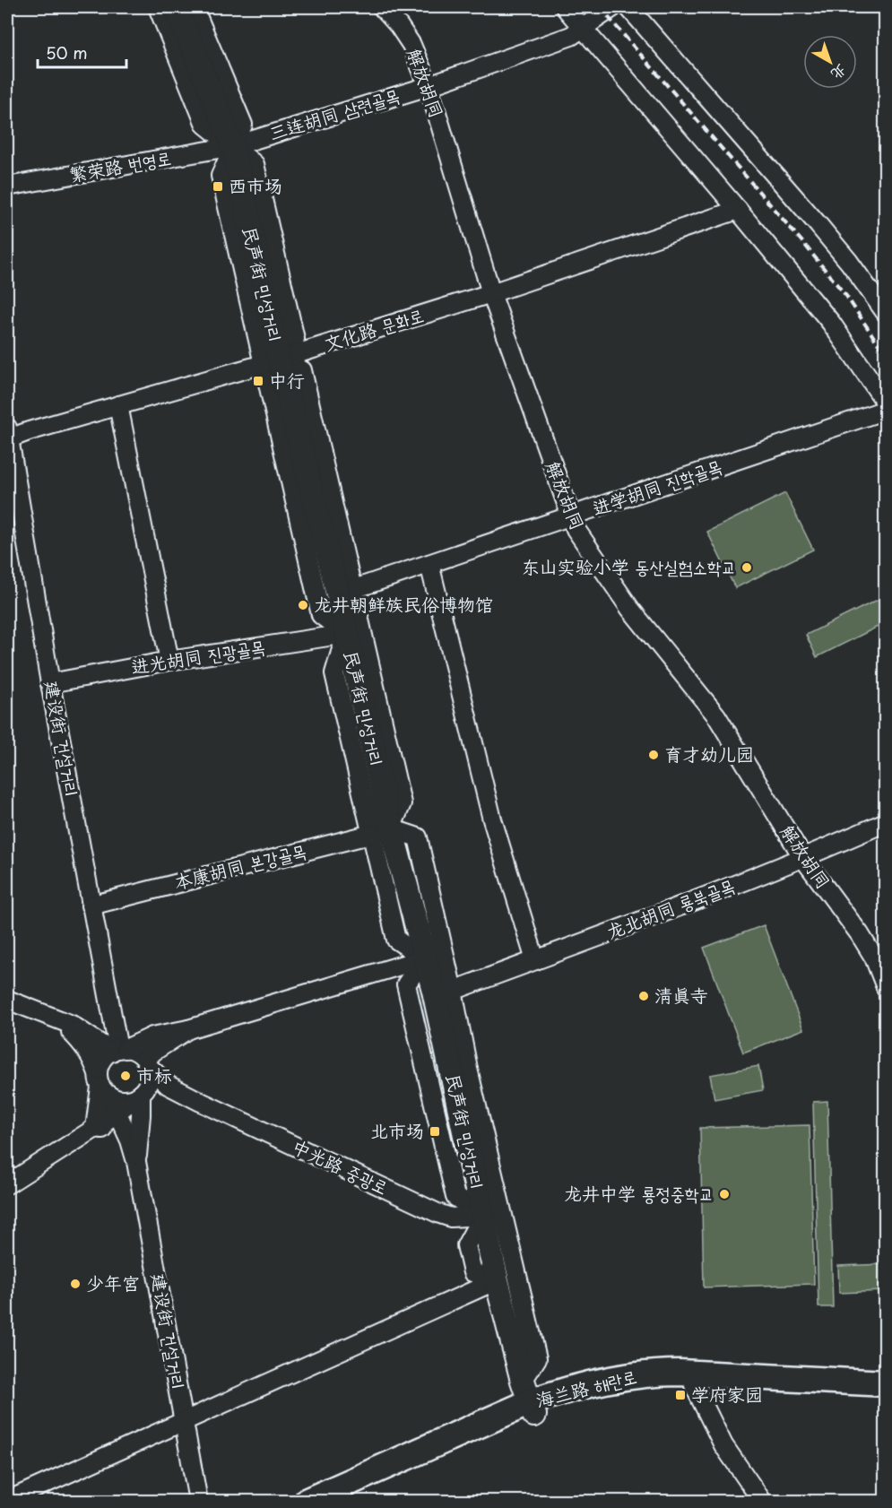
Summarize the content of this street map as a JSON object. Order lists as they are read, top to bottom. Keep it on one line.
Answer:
{"streets":{"highway":["海兰路 해란로"],"main road":["民声街 민성거리"],"street":["解放胡同","三连胡同 삼련골목","繁荣路 번영로","文化路 문화로","进学胡同 진학골목","进光胡同 진광골목","建设街 건설거리","本康胡同 본강골목","龙北胡同 룡북골목","中光路 중광로"]},"crossings":[["解放胡同","三连胡同 삼련골목"],["解放胡同","文化路 문화로"],["解放胡同","进学胡同 진학골목"],["解放胡同","龙北胡同 룡북골목"],["三连胡同 삼련골목","繁荣路 번영로"],["三连胡同 삼련골목","民声街 민성거리"],["繁荣路 번영로","民声街 민성거리"],["民声街 민성거리","文化路 문화로"],["民声街 민성거리","进学胡同 진학골목"],["民声街 민성거리","进光胡同 진광골목"],["民声街 민성거리","本康胡同 본강골목"],["民声街 민성거리","龙北胡同 룡북골목"],["民声街 민성거리","中光路 중광로"],["民声街 민성거리","海兰路 해란로"],["文化路 문화로","建设街 건설거리"],["进光胡同 진광골목","建设街 건설거리"],["建设街 건설거리","本康胡同 본강골목"],["建设街 건설거리","中光路 중광로"]],"places":{"transit":["西市场","中行","北市场","学府家园"],"other":["东山实验小学 동산실험소학교","龙井朝鲜族民俗博物馆","育才幼儿园","清真寺","市标","龙井中学 룡정중학교","少年宫"]},"scale_bar":"50 m","north":"bottom right"}
